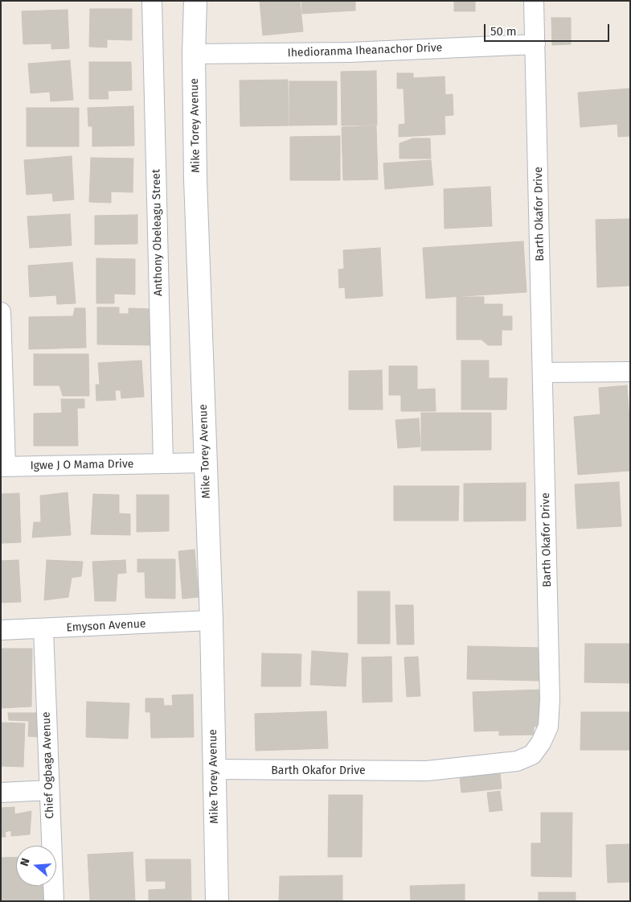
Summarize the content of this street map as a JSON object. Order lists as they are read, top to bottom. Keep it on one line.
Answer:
{"streets":{"main road":["Mike Torey Avenue"],"street":["Ihedioranma Iheanachor Drive","Barth Okafor Drive","Anthony Obeleagu Street","Igwe J O Mama Drive","Emyson Avenue","Chief Ogbaga Avenue"]},"crossings":[["Ihedioranma Iheanachor Drive","Mike Torey Avenue"],["Ihedioranma Iheanachor Drive","Barth Okafor Drive"],["Mike Torey Avenue","Barth Okafor Drive"],["Mike Torey Avenue","Igwe J O Mama Drive"],["Mike Torey Avenue","Emyson Avenue"],["Anthony Obeleagu Street","Igwe J O Mama Drive"],["Emyson Avenue","Chief Ogbaga Avenue"]],"scale_bar":"50 m","north":"left"}
